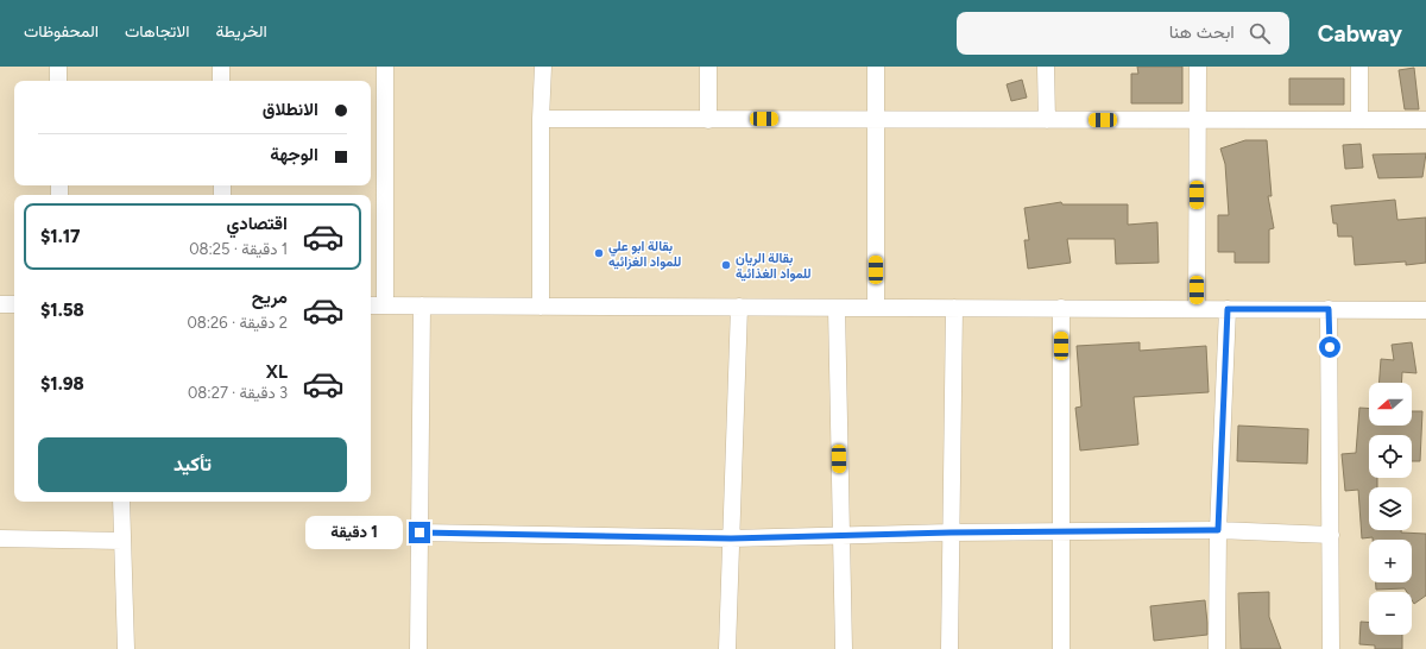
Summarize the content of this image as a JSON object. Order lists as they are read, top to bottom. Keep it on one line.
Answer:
{"places":["بقالة ابو علي للمواد الغزائيه","بقالة الريان للمواد الغذائية"],"north":"left","page":{"header":"Cabway","search":"ابحث هنا","nav":["الخريطة","الاتجاهات","المحفوظات"],"banner":["الانطلاق","الوجهة"],"list":[{"name":"اقتصادي","note":"1 دقيقة · 08:25","value":"$1.17"},{"name":"مريح","note":"2 دقيقة · 08:26","value":"$1.58"},{"name":"XL","note":"3 دقيقة · 08:27","value":"$1.98"}],"map_buttons":["+","−"],"buttons":"تأكيد","bubble":"1 دقيقة"}}
